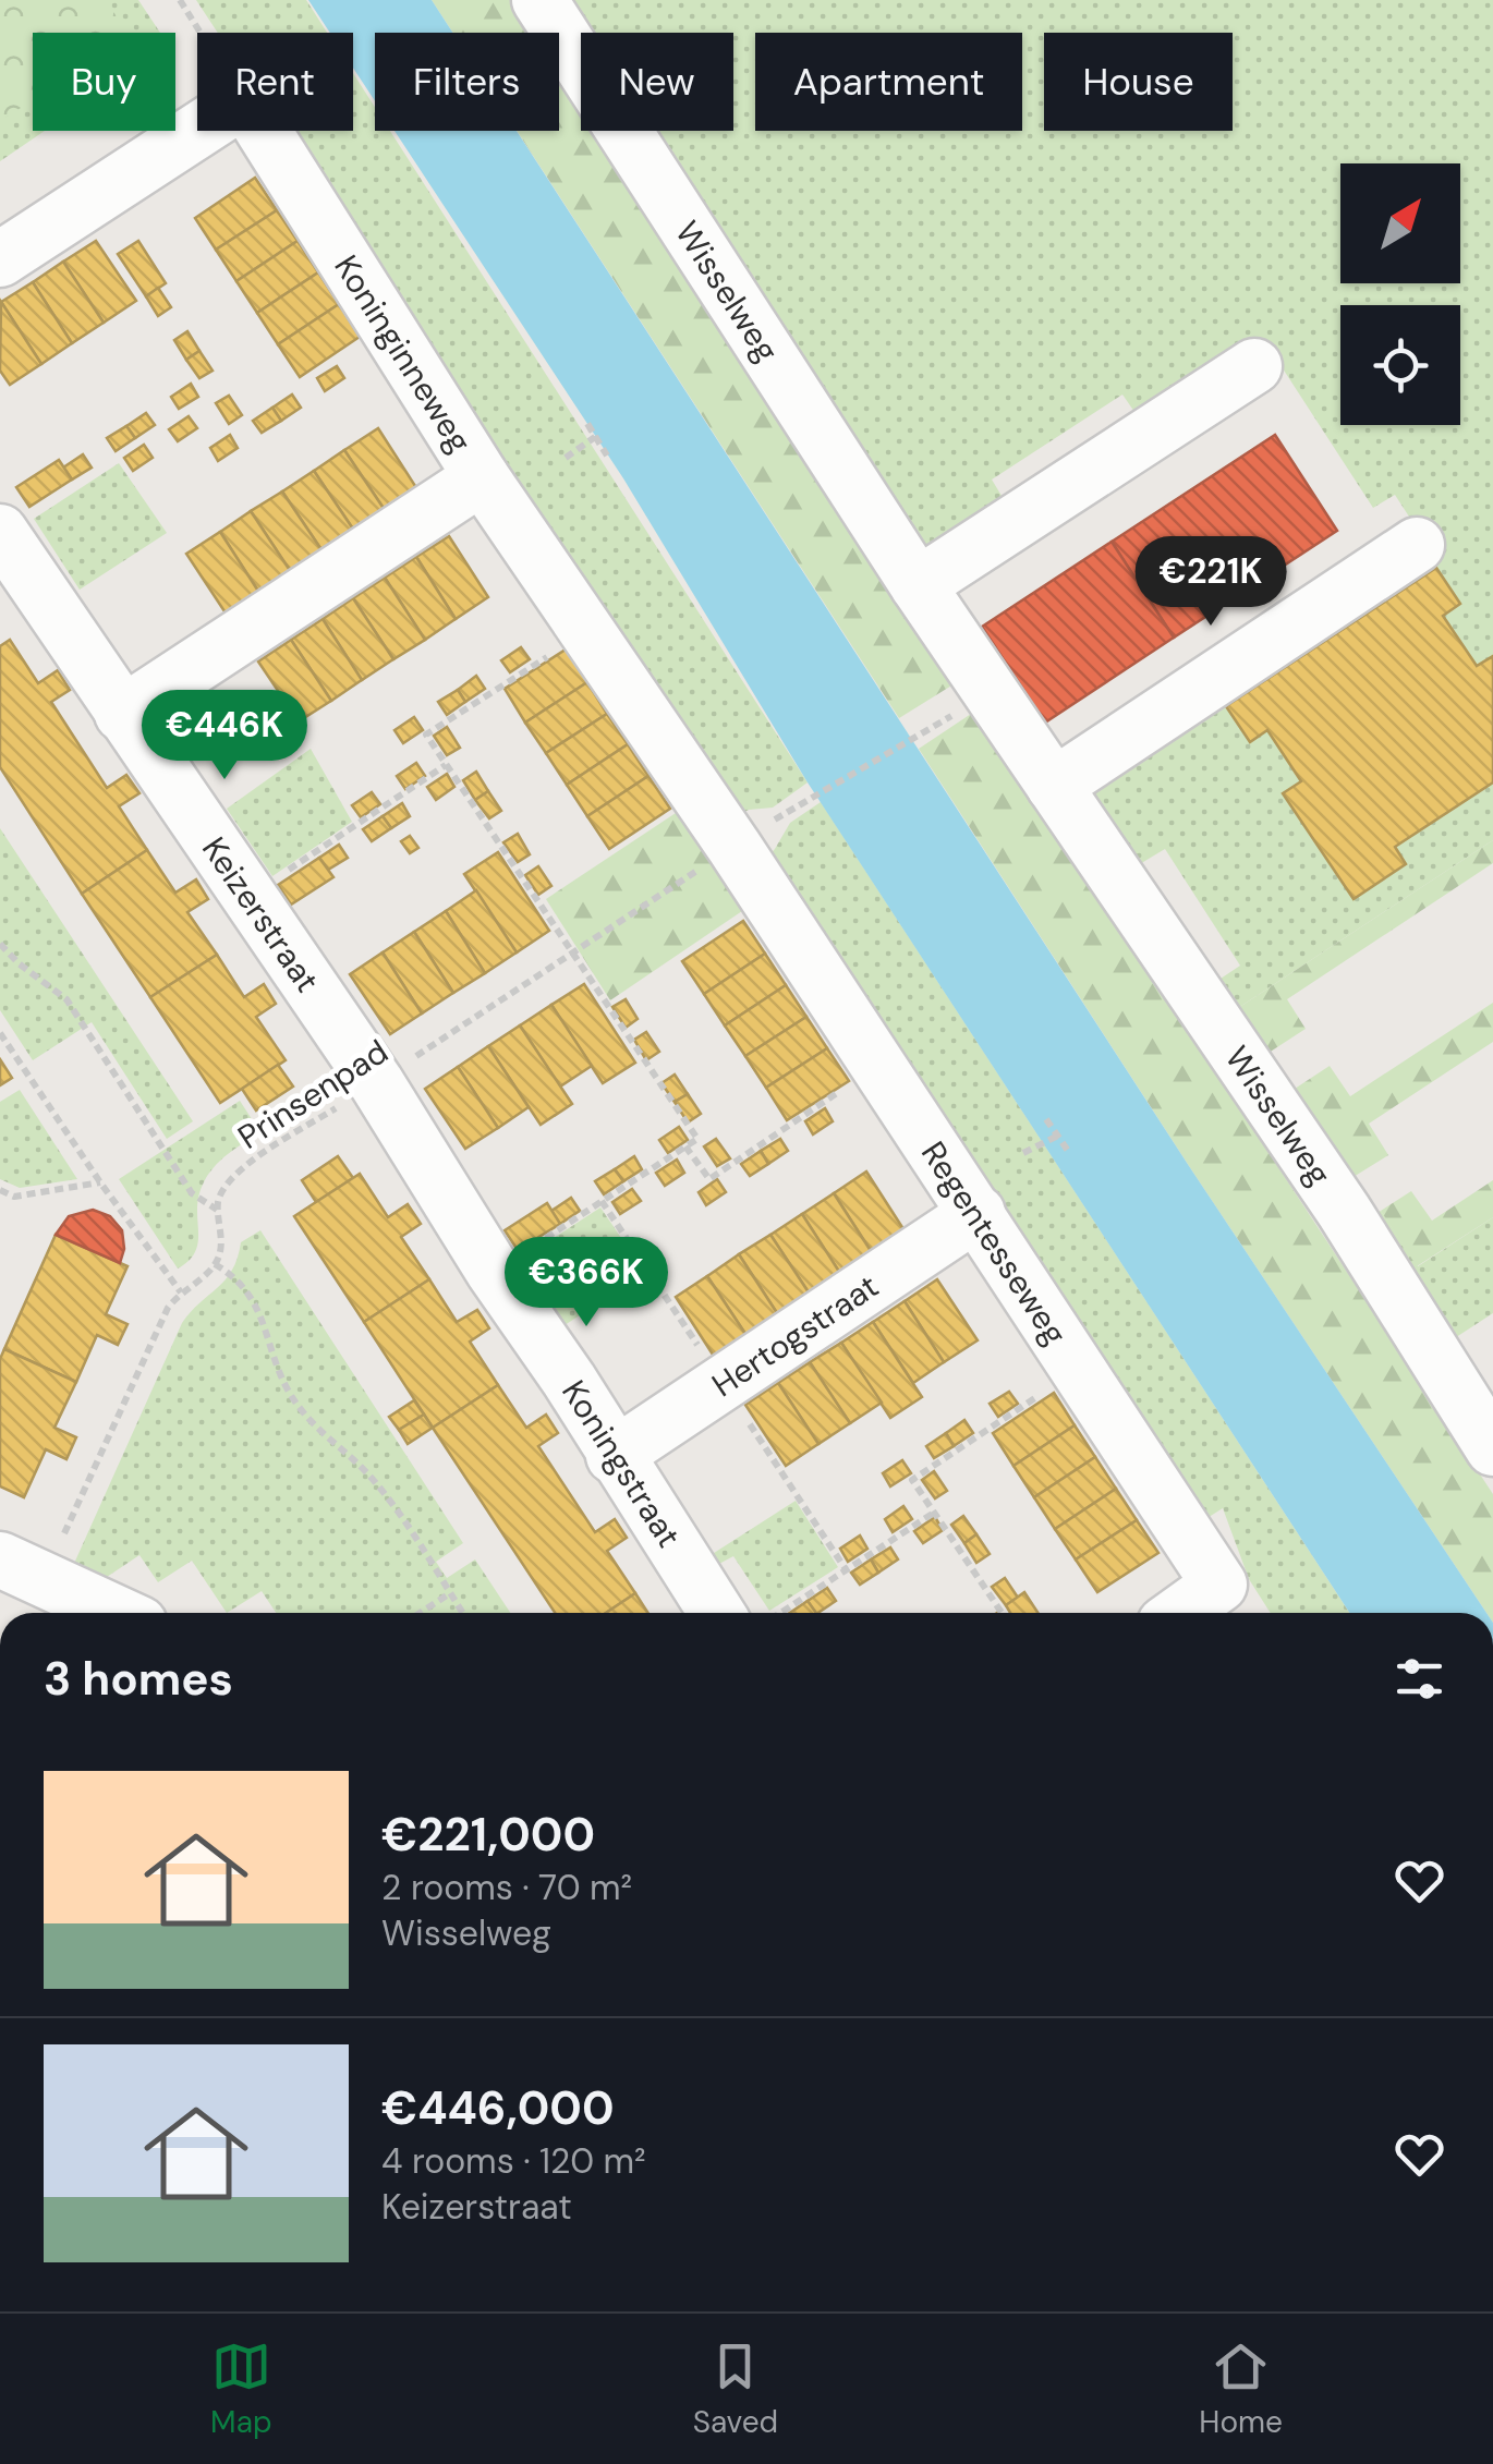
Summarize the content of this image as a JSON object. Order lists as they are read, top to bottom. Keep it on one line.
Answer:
{"streets":{"street":["Wisselweg","Koninginneweg","Keizerstraat","Regentesseweg","Hertogstraat","Koningstraat"],"path":["Prinsenpad"]},"crossings":[["Koninginneweg","Prinsenpad"],["Koninginneweg","Regentesseweg"],["Keizerstraat","Prinsenpad"],["Keizerstraat","Koningstraat"],["Prinsenpad","Regentesseweg"],["Prinsenpad","Koningstraat"],["Regentesseweg","Hertogstraat"],["Hertogstraat","Koningstraat"]],"north":"top right","page":{"chip":["Buy","Rent","Filters","New","Apartment","House"],"price":["€221K","€446K","€366K"],"heading":"3 homes","list":[{"name":"€221,000","note":"2 rooms · 70 m² · Wisselweg"},{"name":"€446,000","note":"4 rooms · 120 m² · Keizerstraat"}],"tabs":["Map","Saved","Home"]}}
